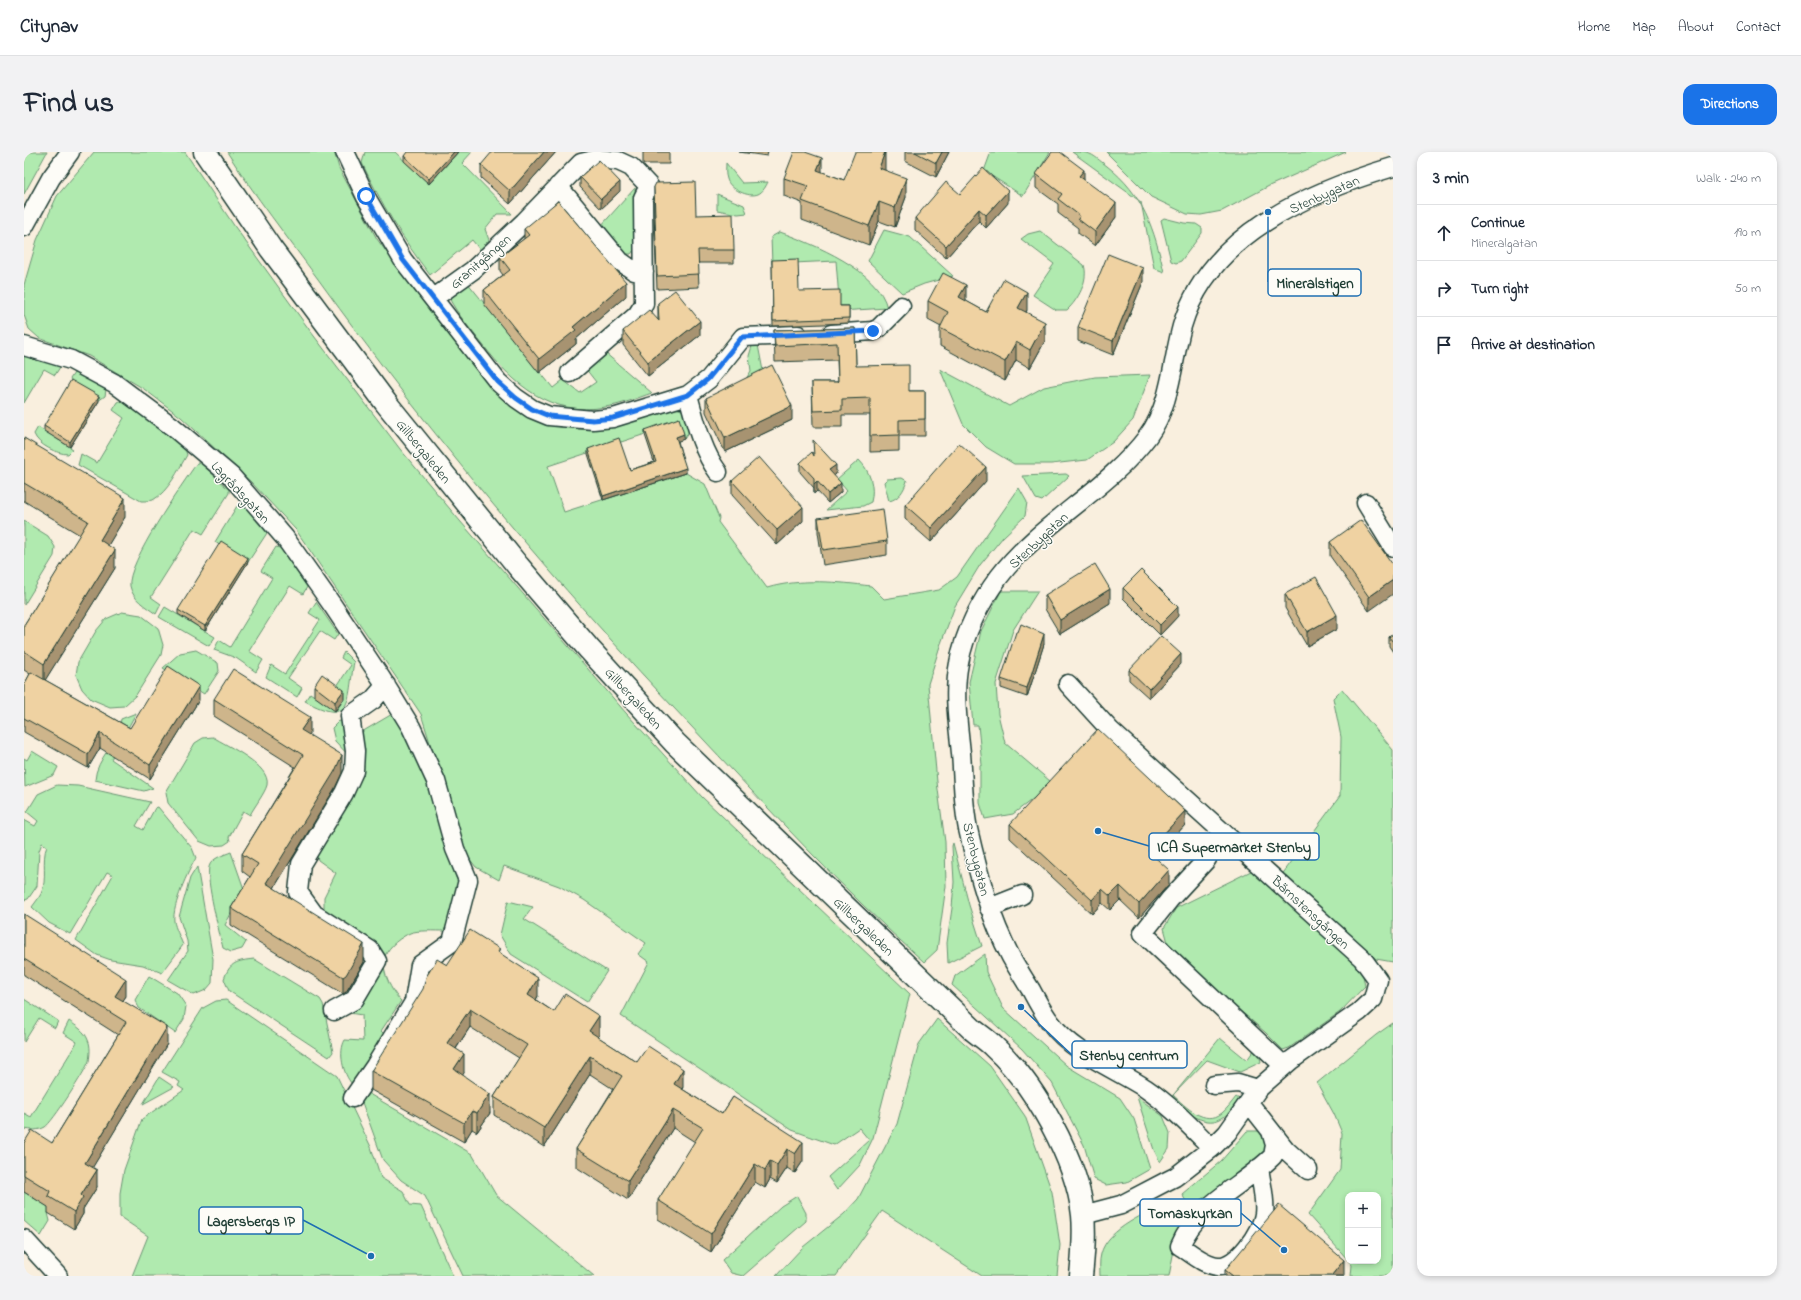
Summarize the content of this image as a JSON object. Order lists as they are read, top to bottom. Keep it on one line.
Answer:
{"streets":{"main road":["Gillbergaleden"],"street":["Stenbygatan","Granitgången","Lagrådsgatan","Bärnstensgången"]},"places":["Mineralstigen","ICA Supermarket Stenby","Stenby centrum","Tomaskyrkan","Lagersbergs IP"],"page":{"header":"Citynav","nav":["Home","Map","About","Contact"],"title":"Find us","buttons":"Directions","heading":["3 min","Walk · 240 m"],"list":[["Continue","Mineralgatan","190 m"],["Turn right","50 m"],"Arrive at destination"],"map_buttons":["+","−"]}}
